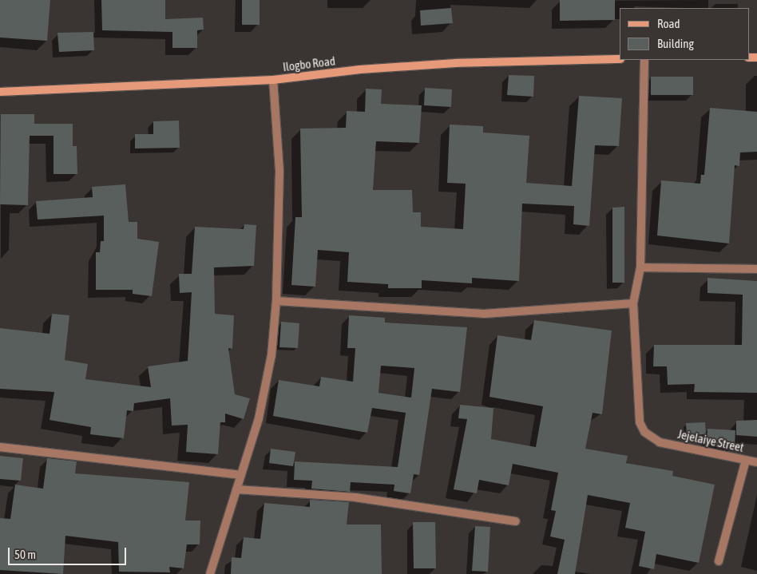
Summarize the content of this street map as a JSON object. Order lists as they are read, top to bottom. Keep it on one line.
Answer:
{"streets":{"main road":["Ilogbo Road"],"street":["Jejelaiye Street"]},"legend":["Road","Building"],"scale_bar":"50 m"}
